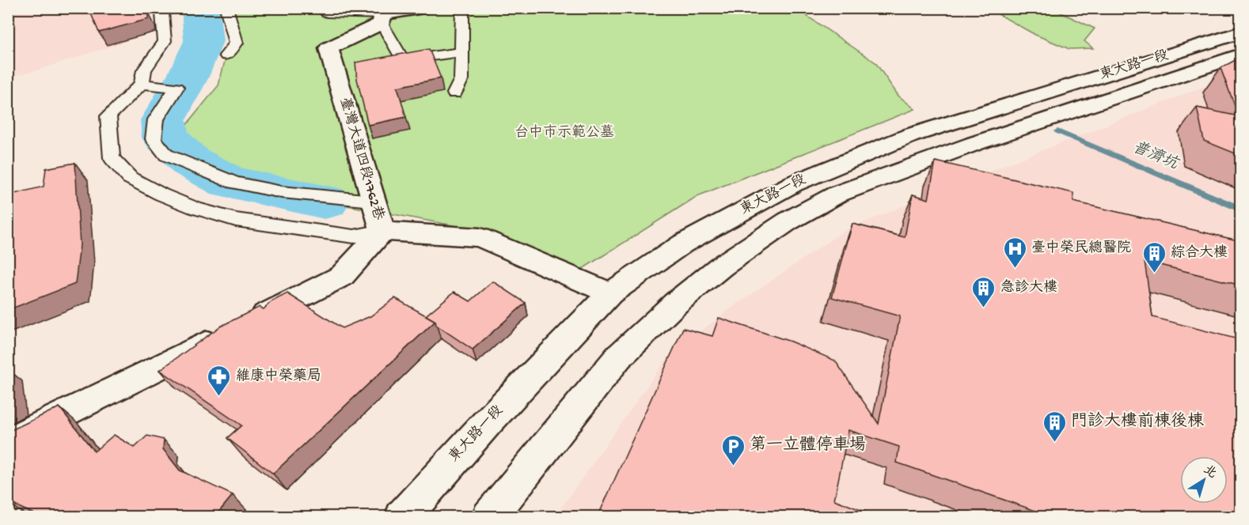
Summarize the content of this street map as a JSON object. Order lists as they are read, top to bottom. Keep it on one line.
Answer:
{"streets":{"street":["東大路一段","臺灣大道四段1762巷"]},"water":["普濟坑"],"parks":["台中市示範公墓"],"places":{"hospital":["臺中榮民總醫院"],"building":["綜合大樓","急診大樓","門診大樓前棟後棟"],"pharmacy":["維康中榮藥局"],"parking":["第一立體停車場"]},"north":"top right"}
